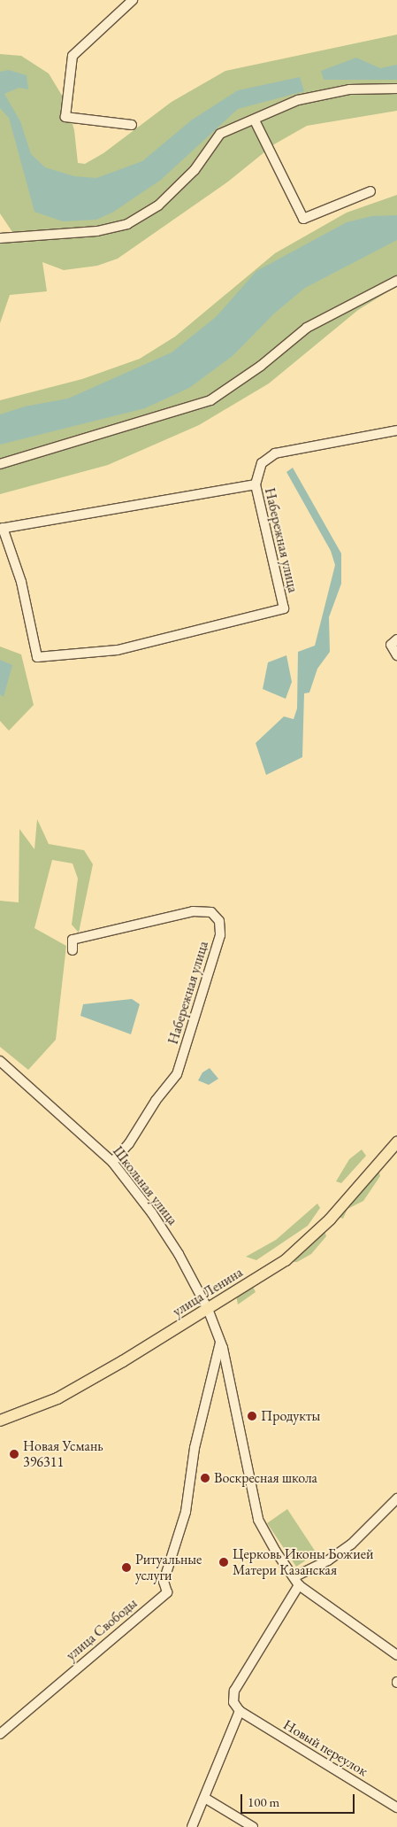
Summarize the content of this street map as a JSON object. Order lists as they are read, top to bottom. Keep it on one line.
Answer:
{"streets":{"main road":["улица Ленина"],"street":["Набережная улица","Школьная улица","улица Свободы","Новый переулок"]},"crossings":[["Набережная улица","Школьная улица"],["Школьная улица","улица Ленина"]],"places":["Продукты","Новая Усмань 396311","Воскресная школа","Церковь Иконы Божией Матери Казанская","Ритуальные услуги"],"scale_bar":"100 m"}
